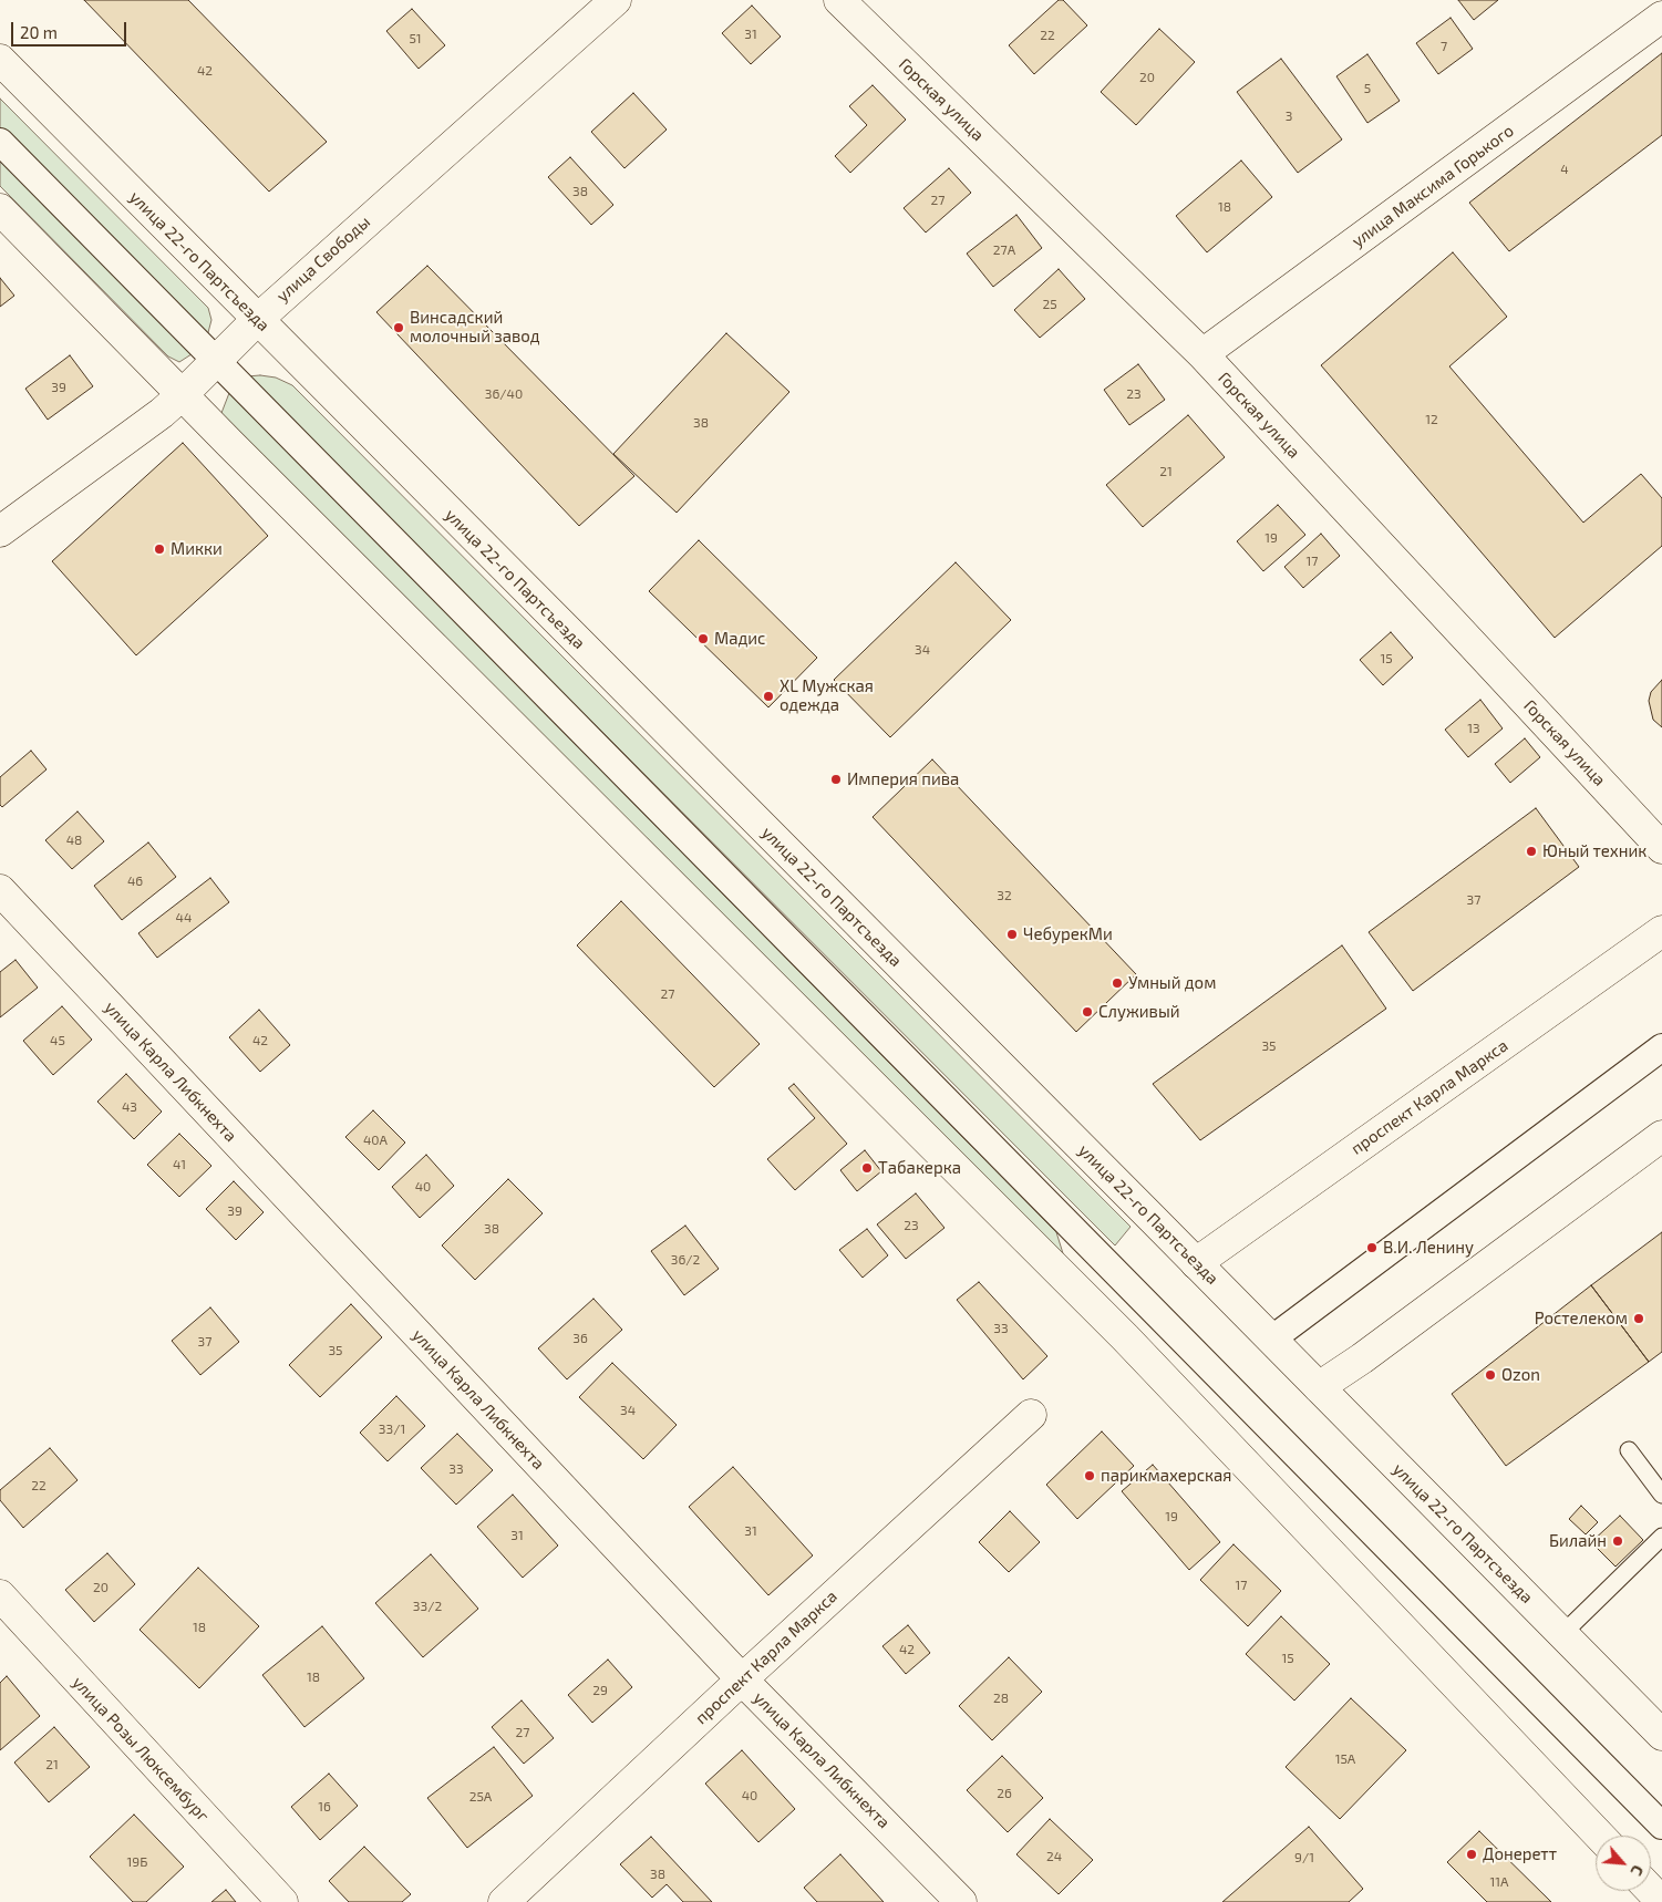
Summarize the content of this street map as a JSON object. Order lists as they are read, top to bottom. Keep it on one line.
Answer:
{"streets":{"street":["Горская улица","улица Максима Горького","улица Свободы","улица 22-го Партсъезда","улица Карла Либкнехта","проспект Карла Маркса","улица Розы Люксембург"]},"crossings":[["Горская улица","улица Максима Горького"],["улица Свободы","улица 22-го Партсъезда"],["улица 22-го Партсъезда","проспект Карла Маркса"],["улица Карла Либкнехта","проспект Карла Маркса"]],"places":["Винсадский молочный завод","Микки","Мадис","XL Мужская одежда","Империя пива","Юный техник","ЧебурекМи","Умный дом","Служивый","Табакерка","В.И. Ленину","Ростелеком","Ozon","парикмахерская","Билайн","Донеретт"],"house_numbers":["31","22","51","7","42","20","5","3","4","38","27","18","27А","25","39","36/40","23","12","38","21","19","17","34","15","13","48","46","32","37","44","27","45","42","35","43","40А","41","40","39","23","38","36/2","33","36","37","35","34","33/1","33","22","19","31","31","17","20","33/2","18","42","15","18","29","28","27","15А","21","26","40","25А","16","24","9/1","19Б","38","11А"],"scale_bar":"20 m","north":"bottom right"}
